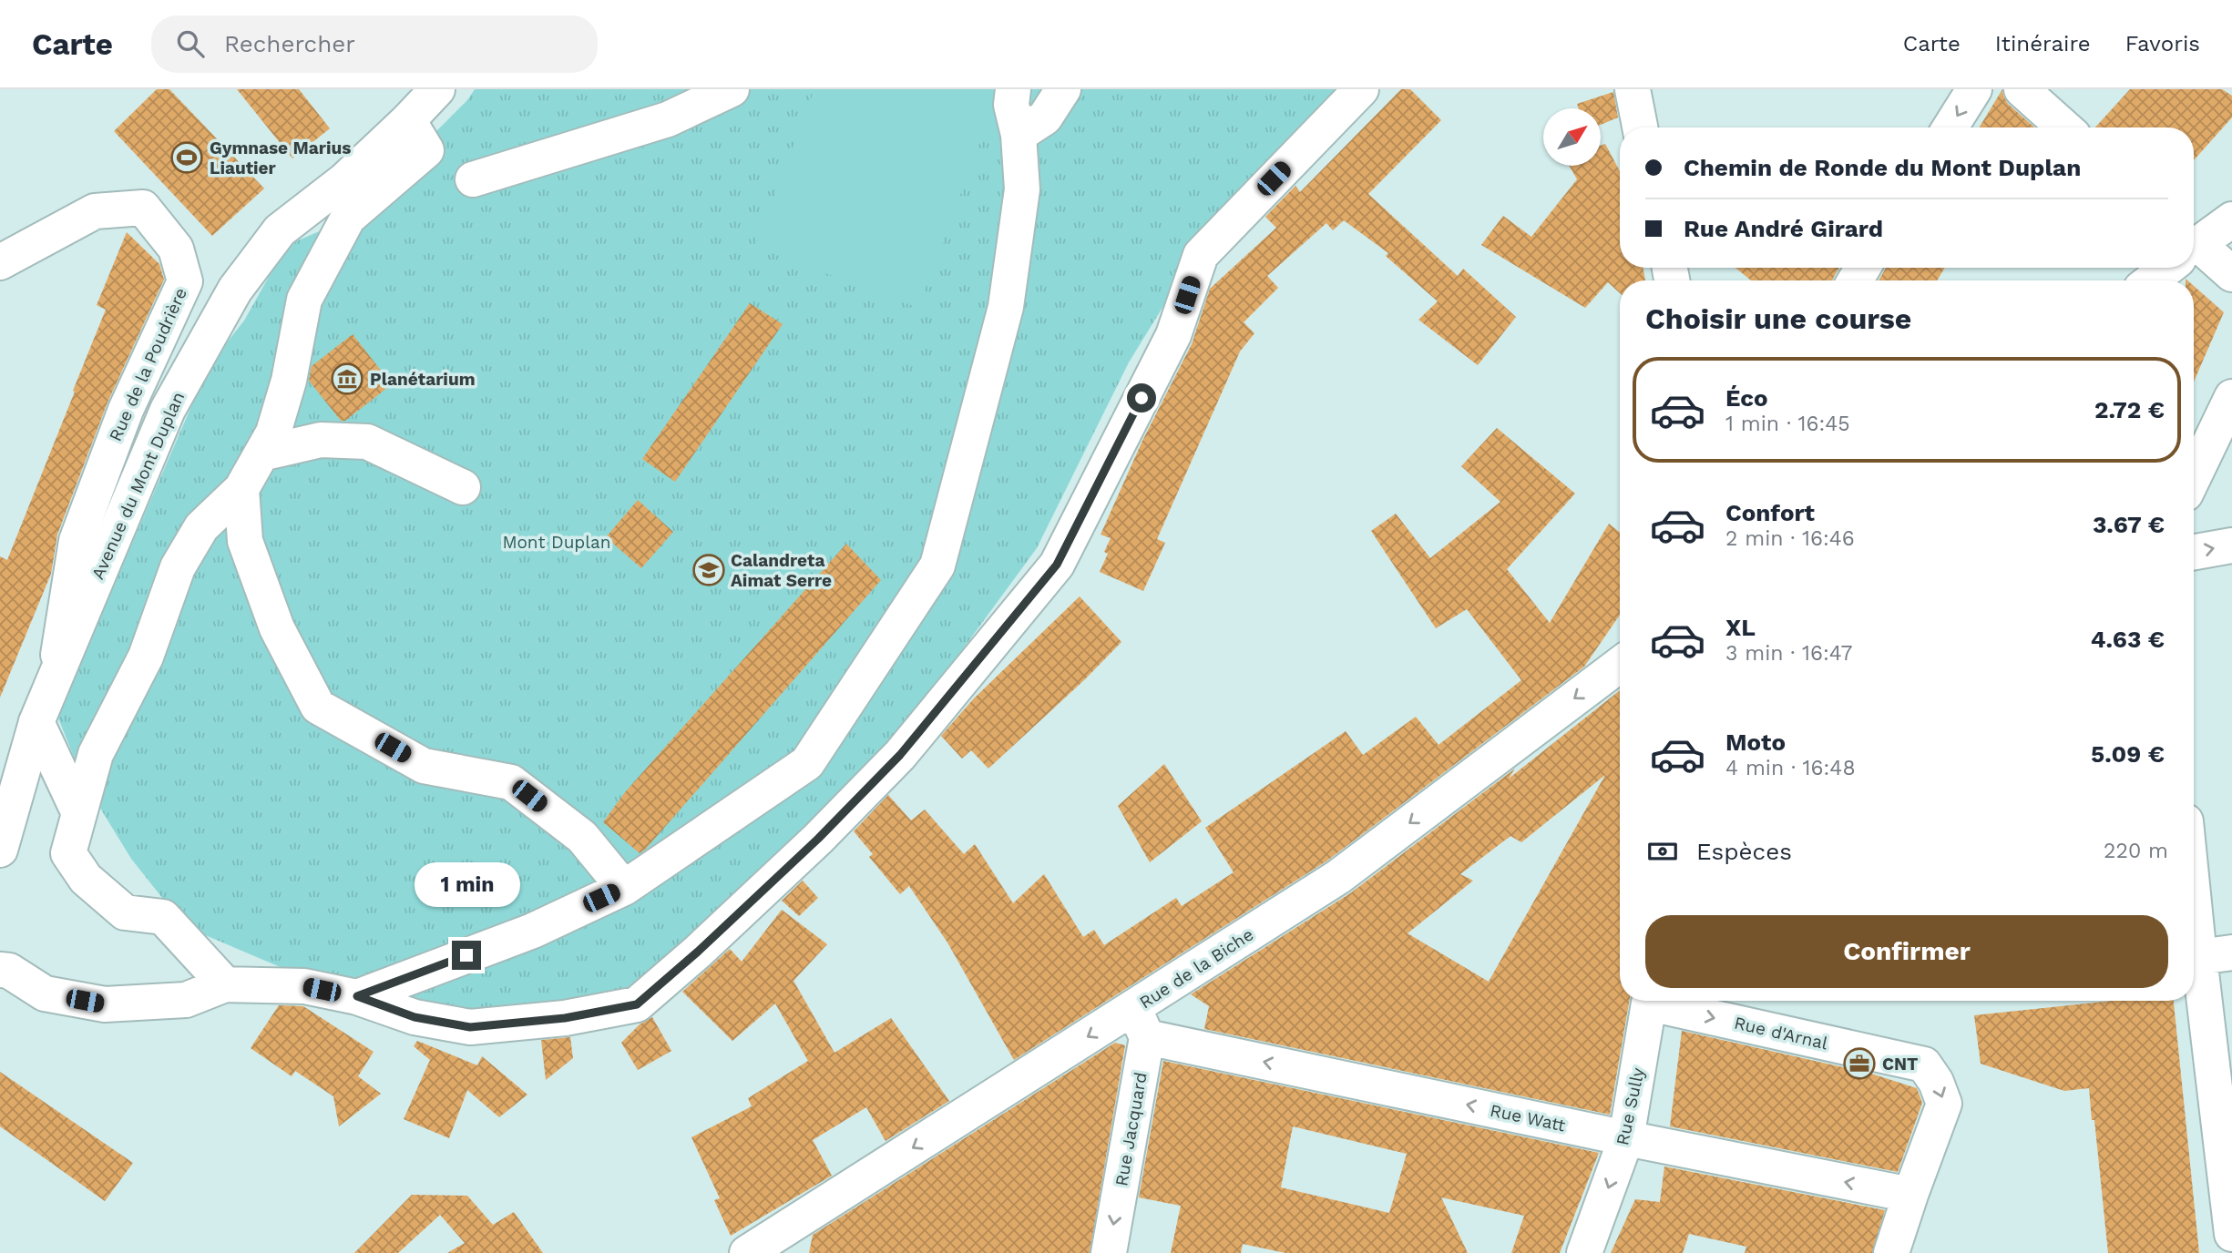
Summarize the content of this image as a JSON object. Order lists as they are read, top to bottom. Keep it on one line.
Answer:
{"streets":{"street":["Rue de la Poudrière","Avenue du Mont Duplan","Rue de la Biche","Rue d'Arnal","Rue Sully","Rue Watt","Rue Jacquard"]},"crossings":[["Rue de la Poudrière","Avenue du Mont Duplan"],["Rue de la Biche","Rue Watt"],["Rue de la Biche","Rue Jacquard"],["Rue d'Arnal","Rue Watt"],["Rue Sully","Rue Watt"],["Rue Watt","Rue Jacquard"]],"one_way":["Rue de la Biche","Rue Sully","Rue Watt","Rue Jacquard"],"parks":["Mont Duplan"],"places":{"sports":["Gymnase Marius Liautier"],"museum":["Planétarium"],"school or university":["Calandreta Aimat Serre"],"office":["CNT"]},"north":"top right","page":{"header":"Carte","search":"Rechercher","nav":["Carte","Itinéraire","Favoris"],"banner":["Chemin de Ronde du Mont Duplan","Rue André Girard"],"heading":"Choisir une course","list":[{"name":"Éco","note":"1 min · 16:45","value":"2.72 €"},{"name":"Confort","note":"2 min · 16:46","value":"3.67 €"},{"name":"XL","note":"3 min · 16:47","value":"4.63 €"},{"name":"Moto","note":"4 min · 16:48","value":"5.09 €"}],"pay":["Espèces","220 m"],"bubble":"1 min","buttons":"Confirmer"}}
